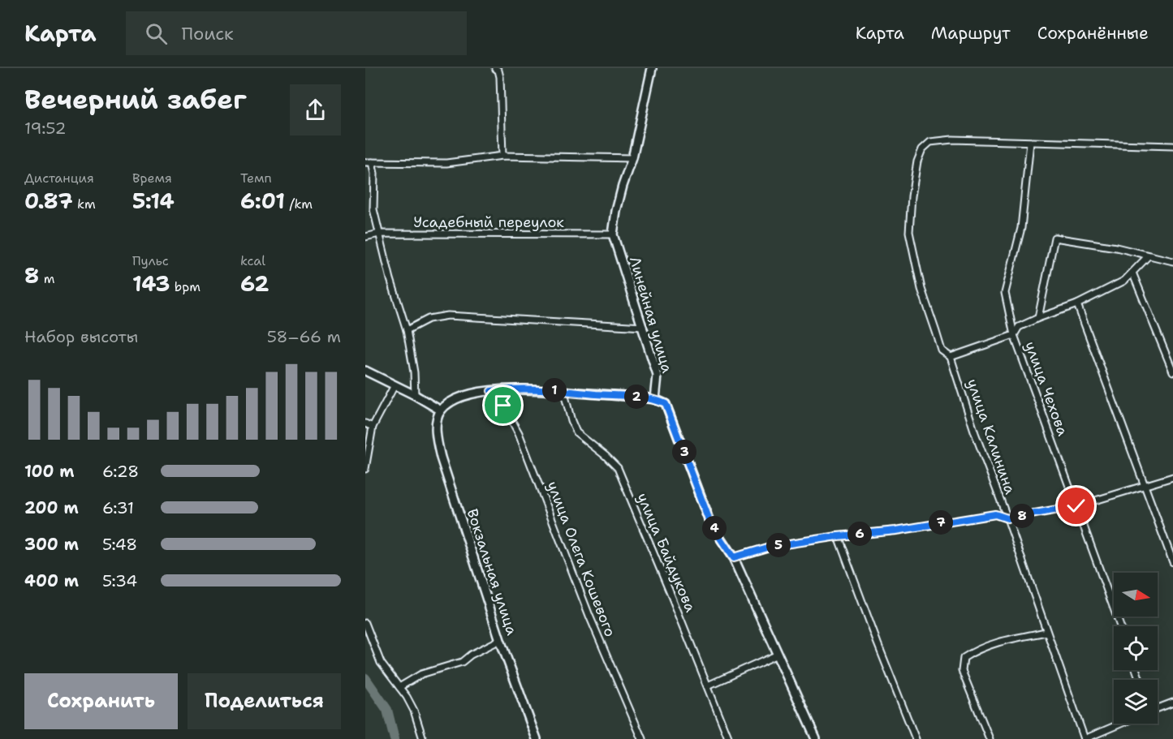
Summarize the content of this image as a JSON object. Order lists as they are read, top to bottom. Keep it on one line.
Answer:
{"streets":{"street":["Усадебный переулок","Линейная улица","улица Чехова","улица Калинина","улица Байдукова","улица Олега Кошевого","Вокзальная улица"]},"crossings":[["Усадебный переулок","Линейная улица"],["улица Чехова","улица Калинина"]],"north":"right","page":{"header":"Карта","search":"Поиск","nav":["Карта","Маршрут","Сохранённые"],"heading":["Вечерний забег","19:52"],"stats":[["Дистанция","0.87 km"],["Время","5:14"],["Темп","6:01 /km"],["8 m"],["Пульс","143 bpm"],["kcal","62"]],"chart":["Набор высоты","58–66 m"],"pins":["1","2","3","8","7","4","6","5"],"list":[{"name":"100 m","note":"6:28"},{"name":"200 m","note":"6:31"},{"name":"300 m","note":"5:48"},{"name":"400 m","note":"5:34"}],"buttons":["Сохранить","Поделиться"]}}
